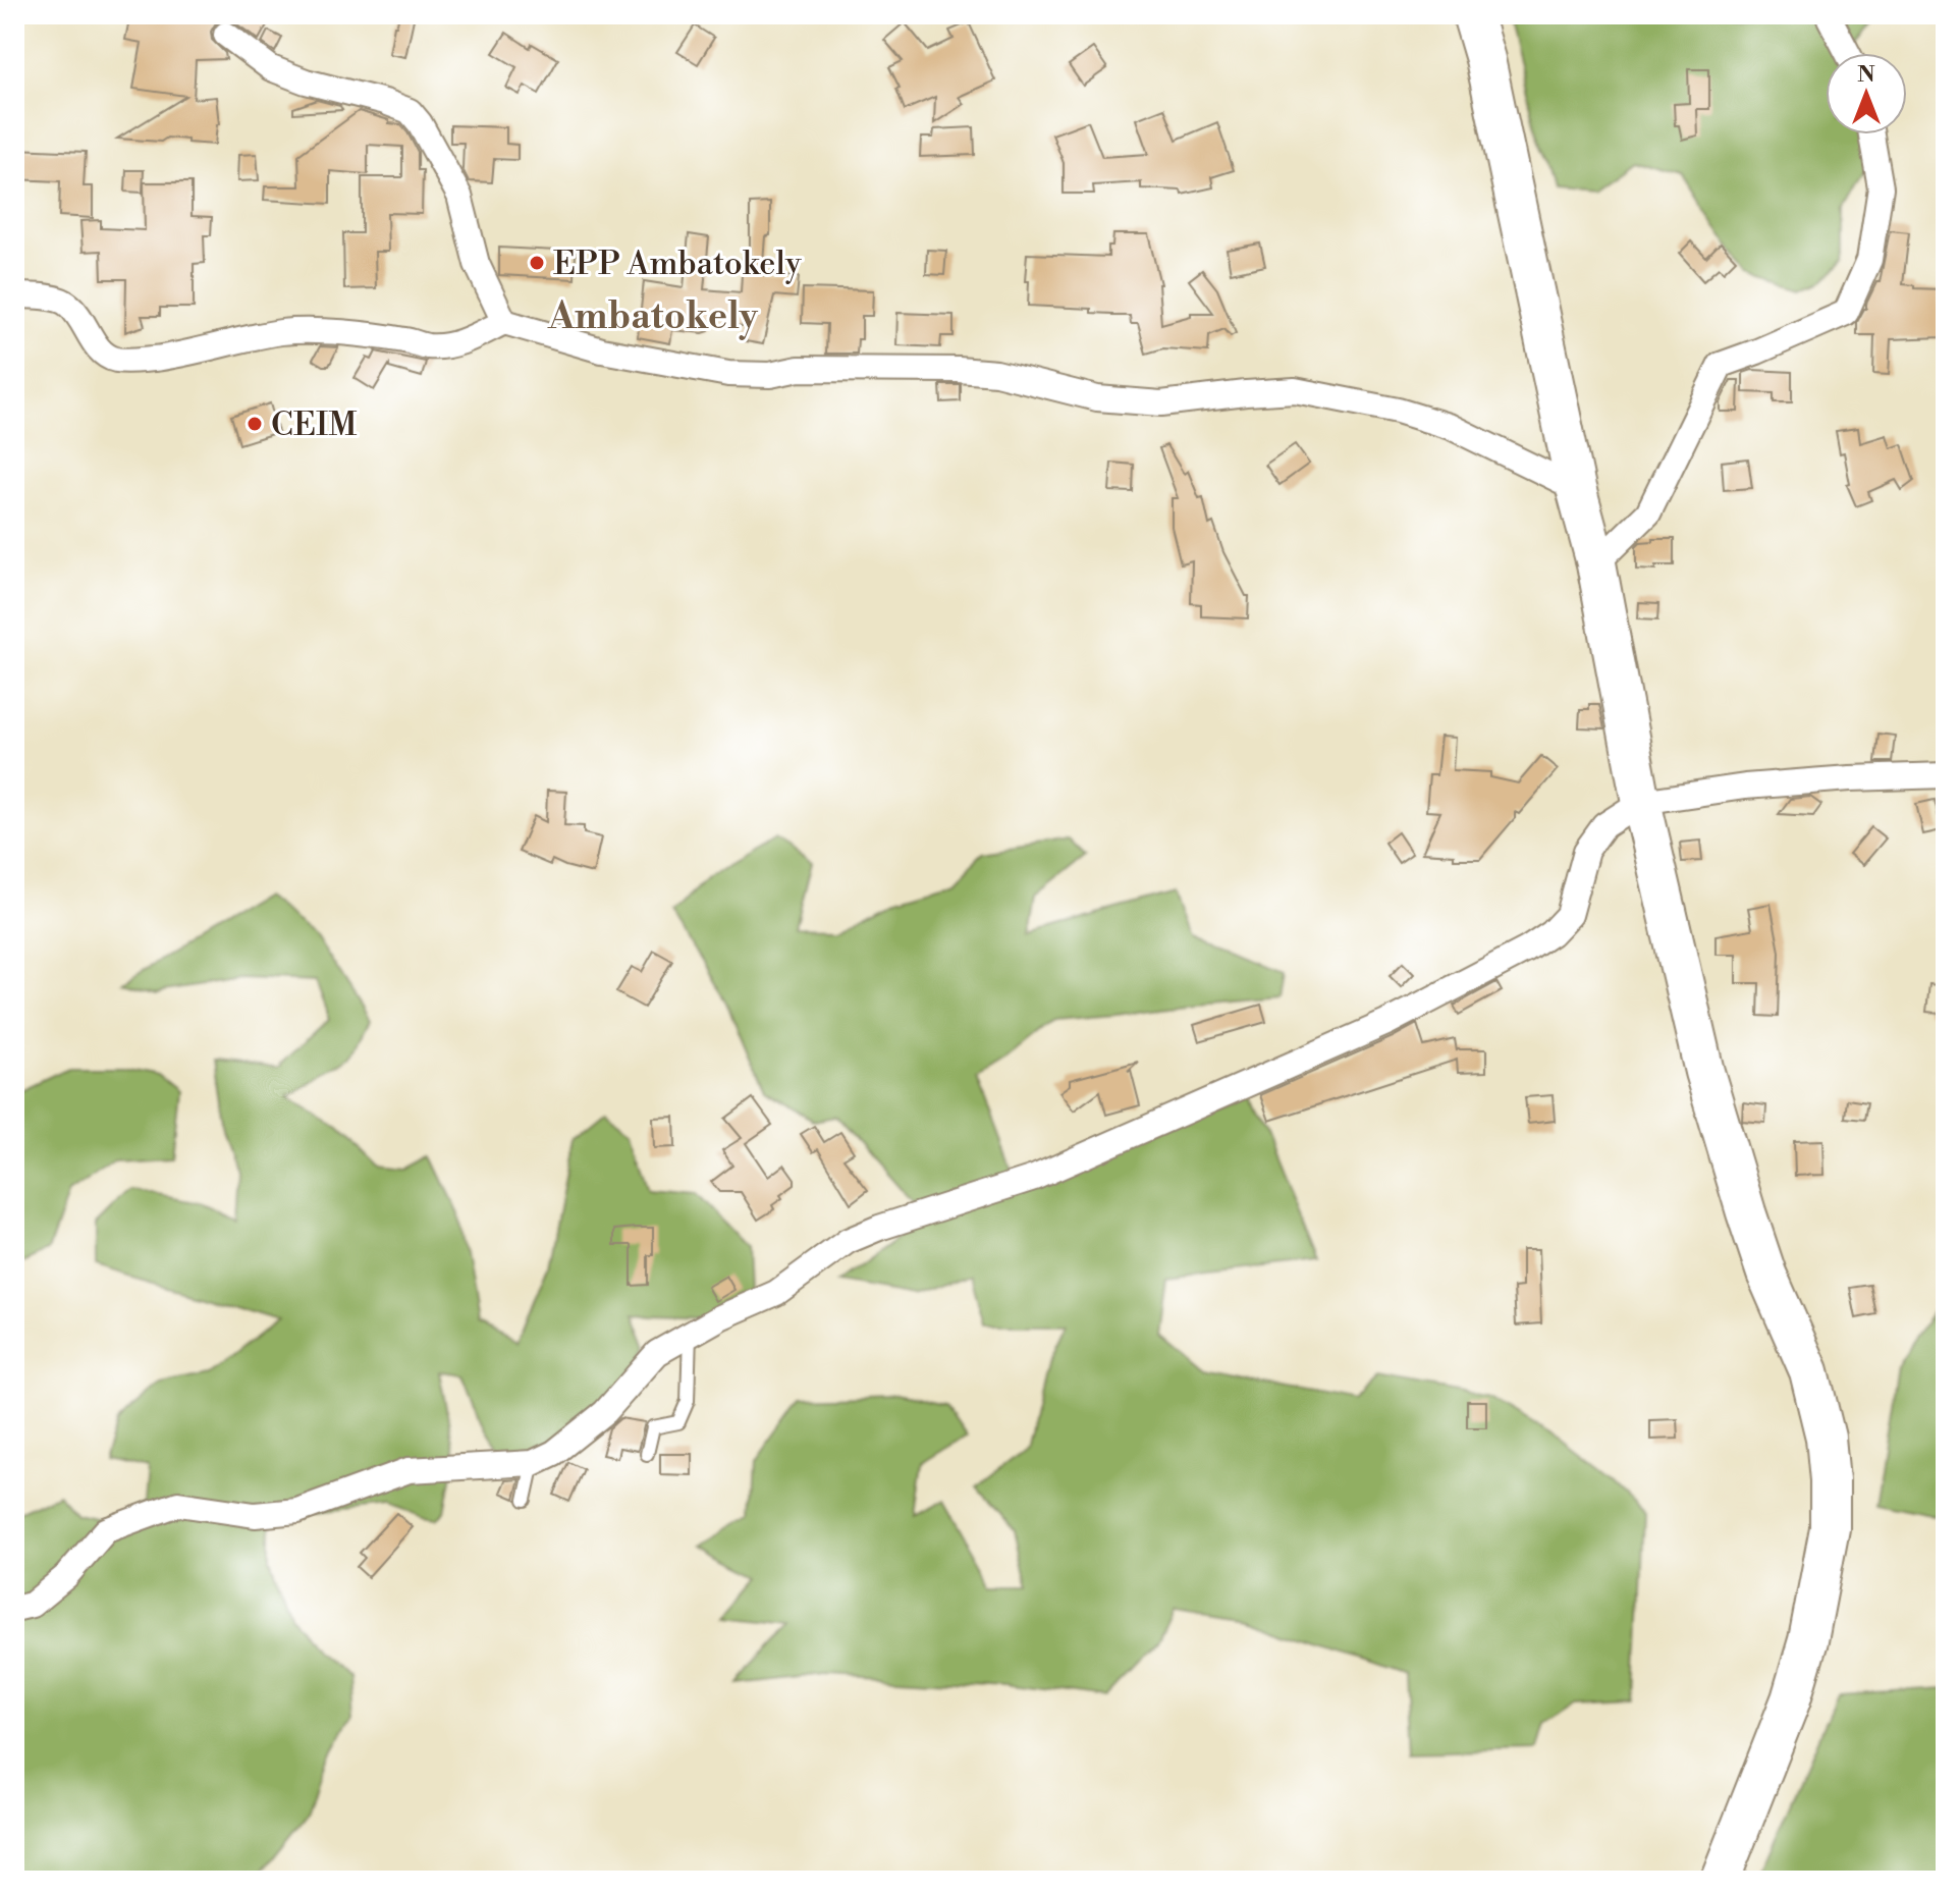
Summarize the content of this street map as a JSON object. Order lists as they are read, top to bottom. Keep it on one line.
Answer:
{"districts":["Ambatokely"],"places":["EPP Ambatokely","CEIM"],"north":"top"}
